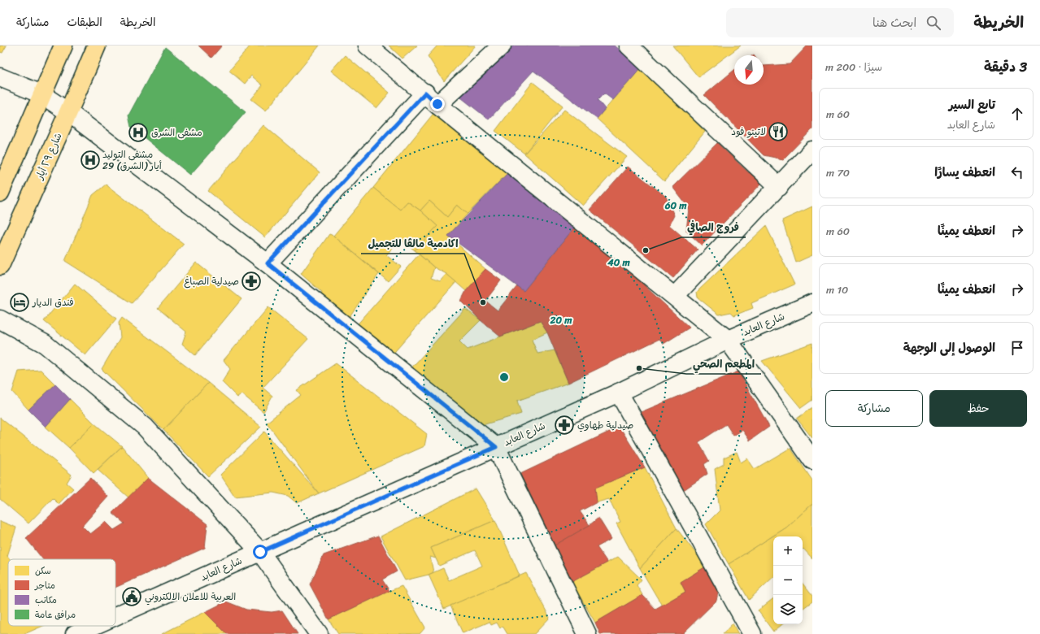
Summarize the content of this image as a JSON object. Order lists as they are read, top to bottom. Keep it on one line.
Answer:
{"streets":{"main road":["شارع ٢٩ أيار"],"street":["شارع العابد"]},"places":{"restaurant":["لاتينو فود"],"hospital":["مشفى الشرق","مشفى التوليد 29 أيار (الشرق)"],"other":["فروج الصافي","اكادمية مالڤا للتجميل","المطعم الصحي"],"pharmacy":["صيدلية الصباغ","صيدلية طهاوي"],"hotel":["فندق الديار"],"public building":["العربية للاعلان الالكتروني"]},"legend":["سكن","متاجر","مكاتب","مرافق عامة"],"north":"bottom","page":{"header":"الخريطة","search":"ابحث هنا","nav":["الخريطة","الطبقات","مشاركة"],"heading":["3 دقيقة","سيرًا · 200 m"],"list":[["تابع السير","شارع العابد","60 m"],["انعطف يسارًا","70 m"],["انعطف يمينًا","60 m"],["انعطف يمينًا","10 m"],"الوصول إلى الوجهة"],"buttons":["حفظ","مشاركة"],"map_buttons":["+","−"]},"rings":["60 m","40 m","20 m"]}
